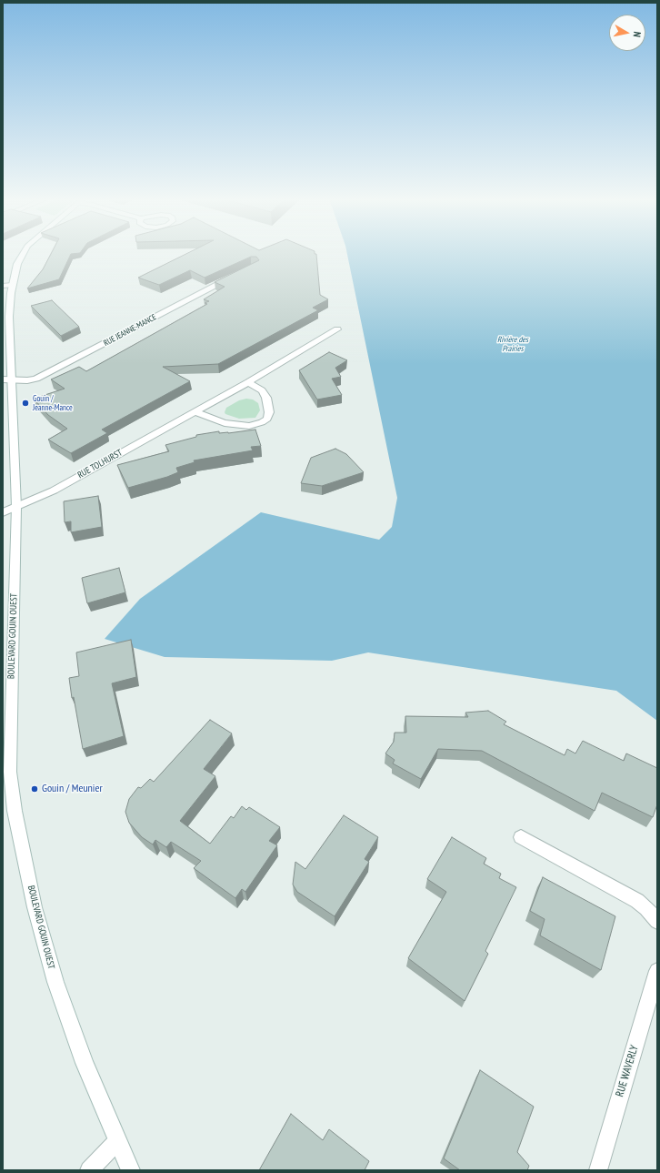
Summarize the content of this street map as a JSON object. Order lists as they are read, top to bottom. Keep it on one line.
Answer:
{"streets":{"street":["RUE JEANNE-MANCE","RUE TOLHURST","BOULEVARD GOUIN OUEST","RUE WAVERLY"]},"crossings":[["RUE JEANNE-MANCE","BOULEVARD GOUIN OUEST"],["RUE TOLHURST","BOULEVARD GOUIN OUEST"]],"water":["Rivière des Prairies"],"places":["Gouin / Jeanne-Mance","Gouin / Meunier"],"north":"right"}
